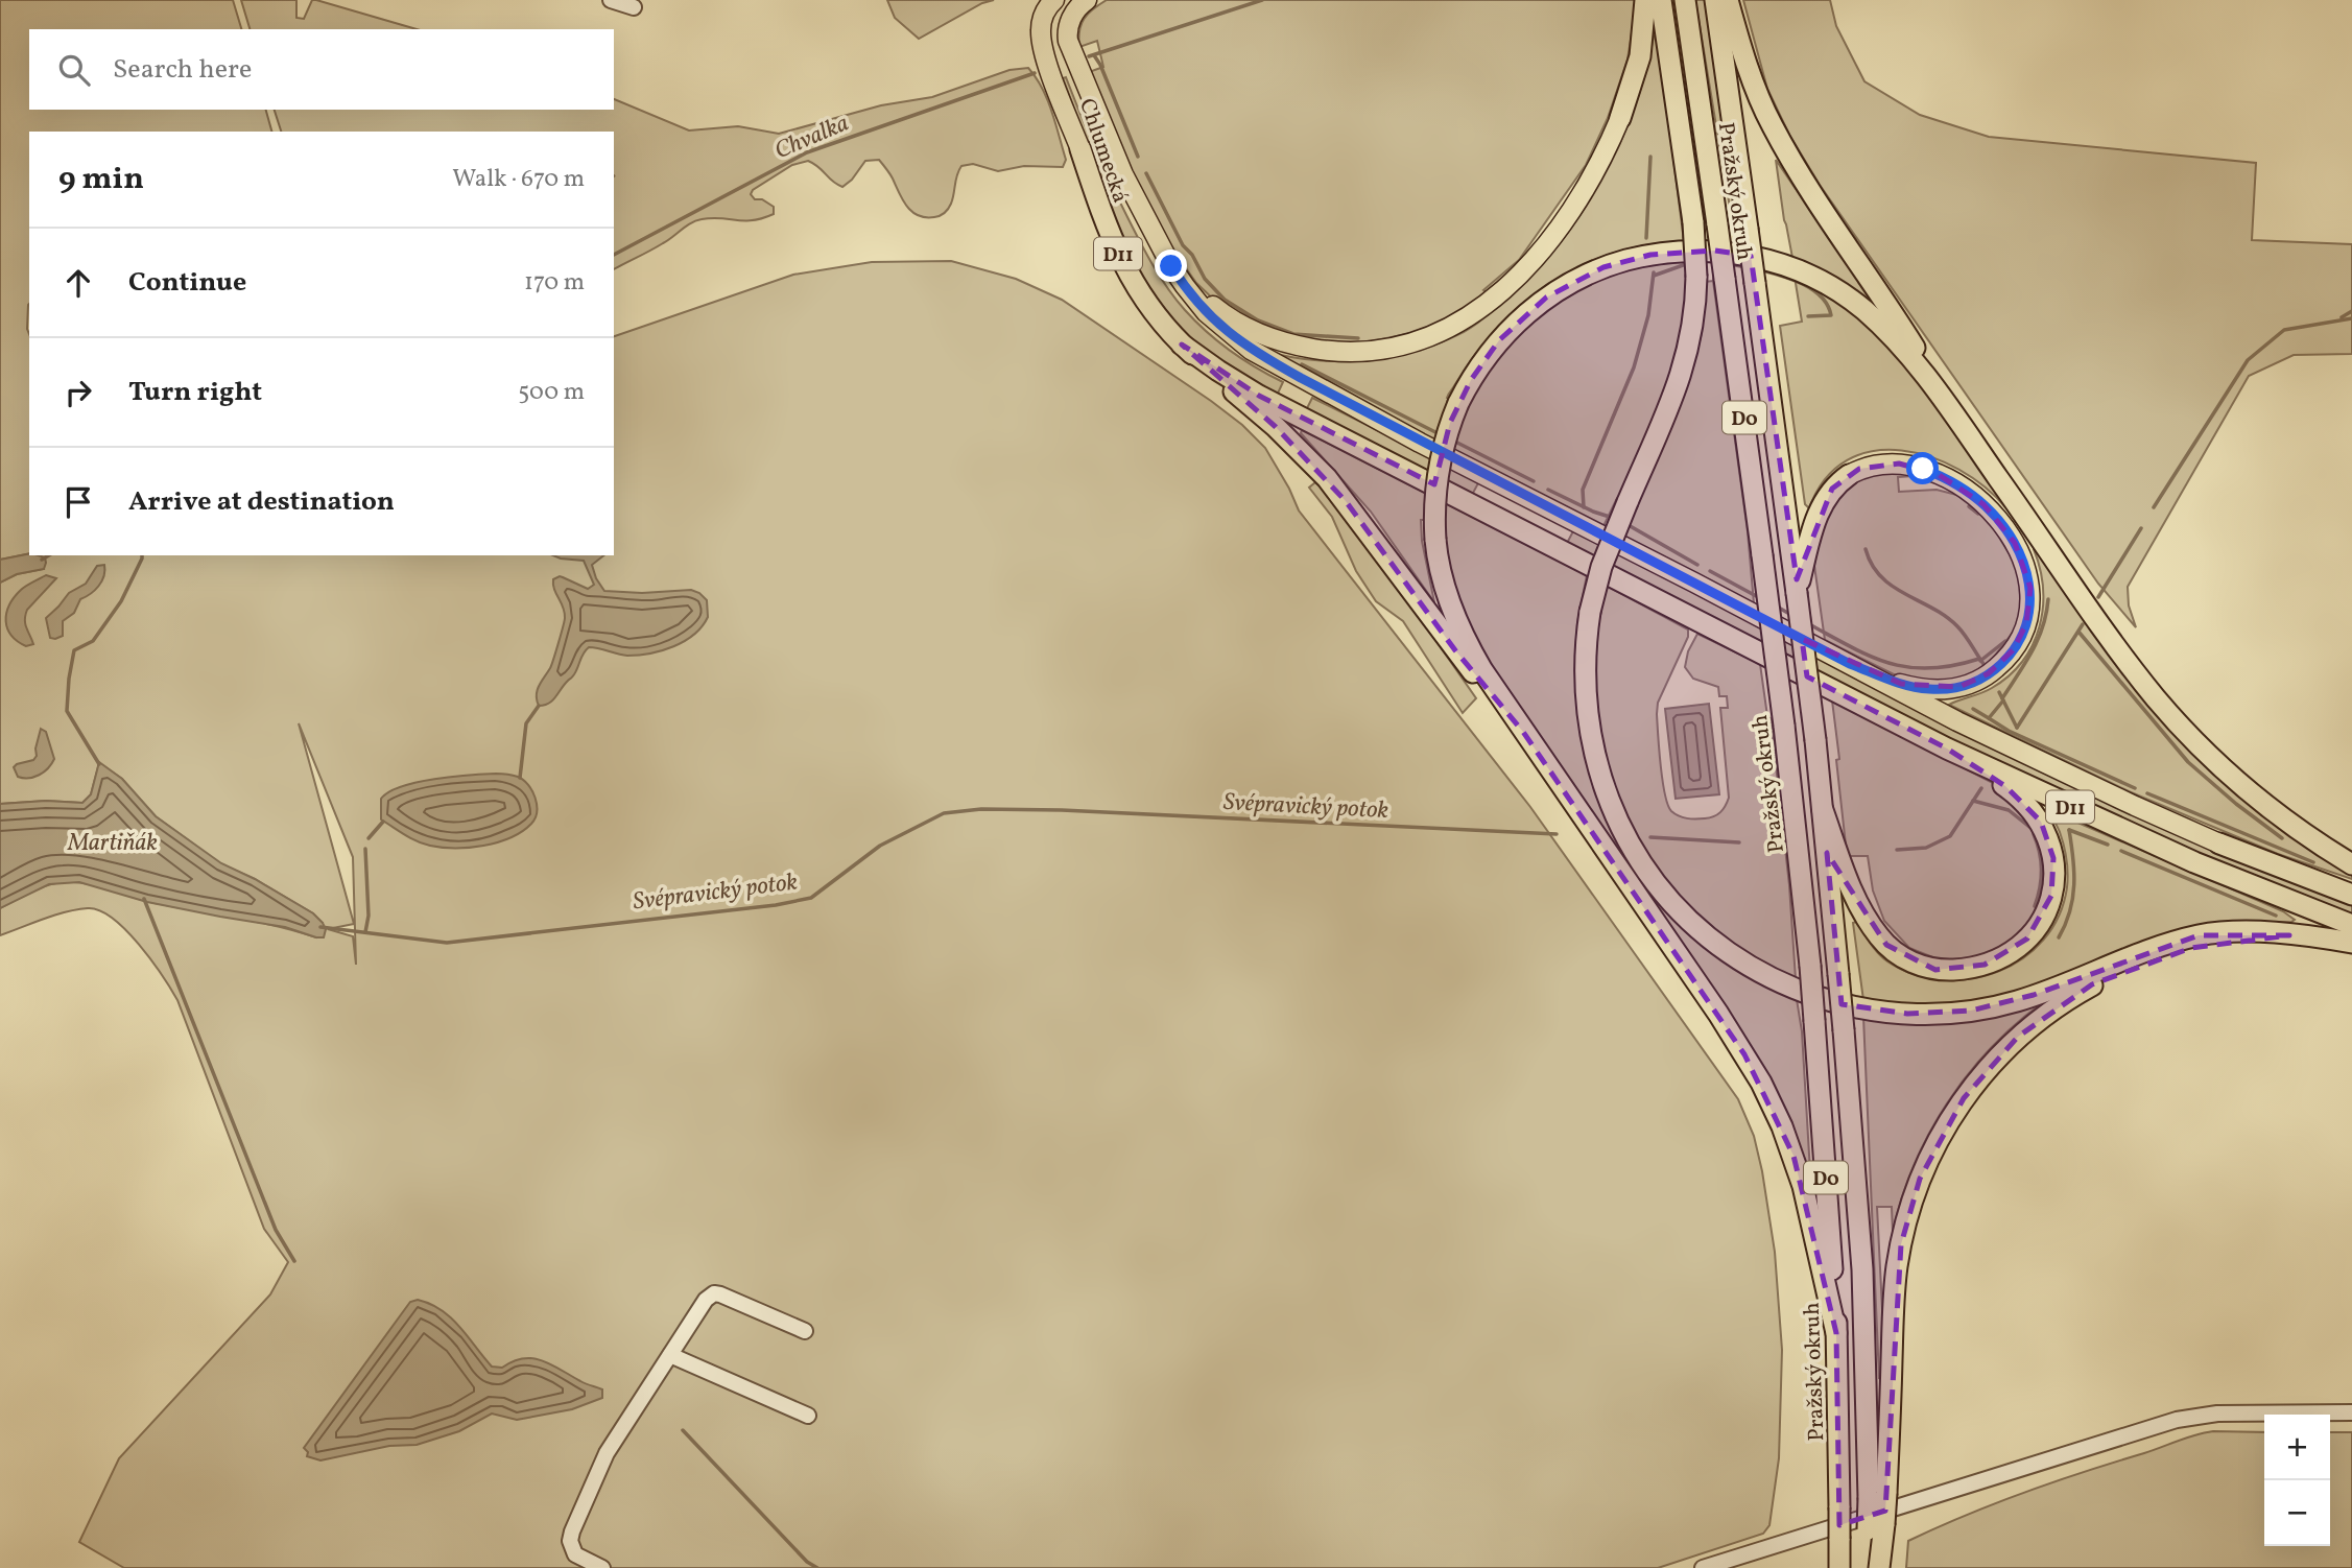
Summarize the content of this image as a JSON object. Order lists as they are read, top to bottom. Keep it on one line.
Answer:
{"streets":{"highway":["Chlumecká","Pražský okruh","D11","D0"]},"crossings":[["Chlumecká","D11"]],"water":["Chvalka","Svépravický potok","Martiňák"],"page":{"search":"Search here","heading":["9 min","Walk · 670 m"],"list":[["Continue","170 m"],["Turn right","500 m"],"Arrive at destination"],"map_buttons":["+","−"]}}
